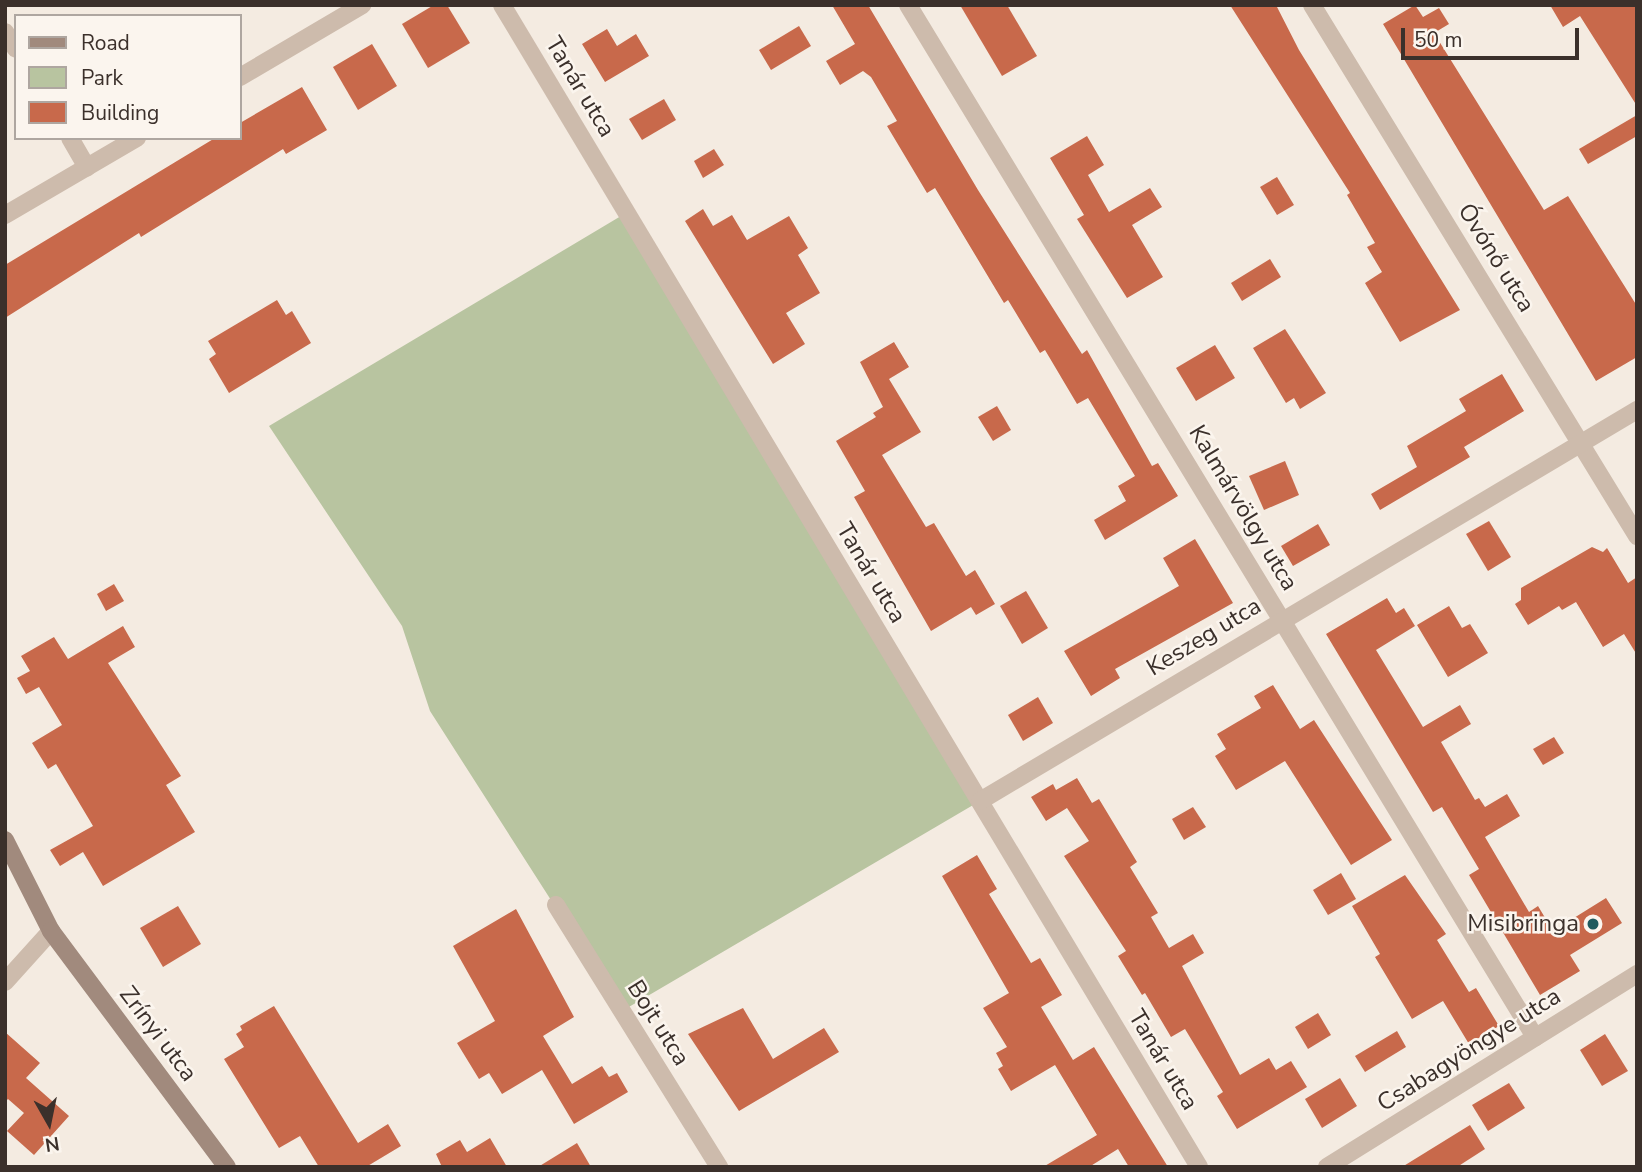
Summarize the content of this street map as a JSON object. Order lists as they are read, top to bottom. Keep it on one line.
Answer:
{"streets":{"main road":["Zrínyi utca"],"street":["Tanár utca","Óvónő utca","Kalmárvölgy utca","Keszeg utca","Bojt utca","Csabagyöngye utca"]},"crossings":[["Tanár utca","Keszeg utca"],["Óvónő utca","Keszeg utca"],["Kalmárvölgy utca","Keszeg utca"],["Kalmárvölgy utca","Csabagyöngye utca"]],"places":["Misibringa"],"legend":["Road","Park","Building"],"scale_bar":"50 m","north":"bottom"}
